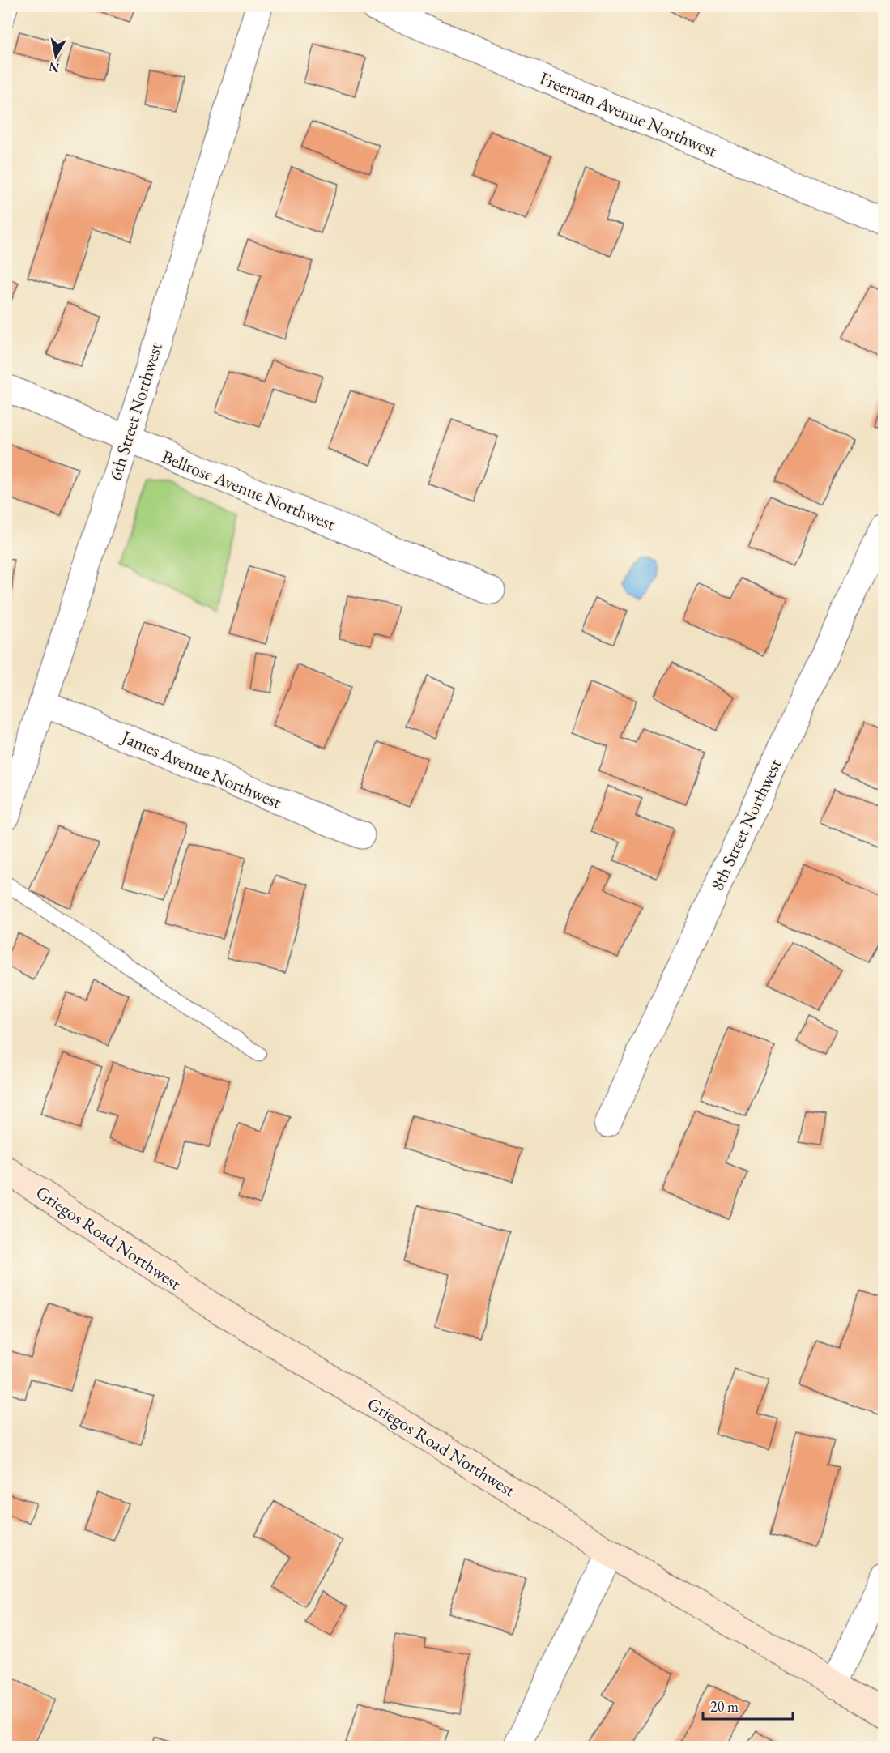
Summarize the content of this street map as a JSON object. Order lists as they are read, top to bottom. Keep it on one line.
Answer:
{"streets":{"main road":["Griegos Road Northwest"],"street":["Freeman Avenue Northwest","6th Street Northwest","Bellrose Avenue Northwest","James Avenue Northwest","8th Street Northwest"]},"crossings":[["6th Street Northwest","Bellrose Avenue Northwest"],["6th Street Northwest","James Avenue Northwest"]],"scale_bar":"20 m","north":"bottom"}
